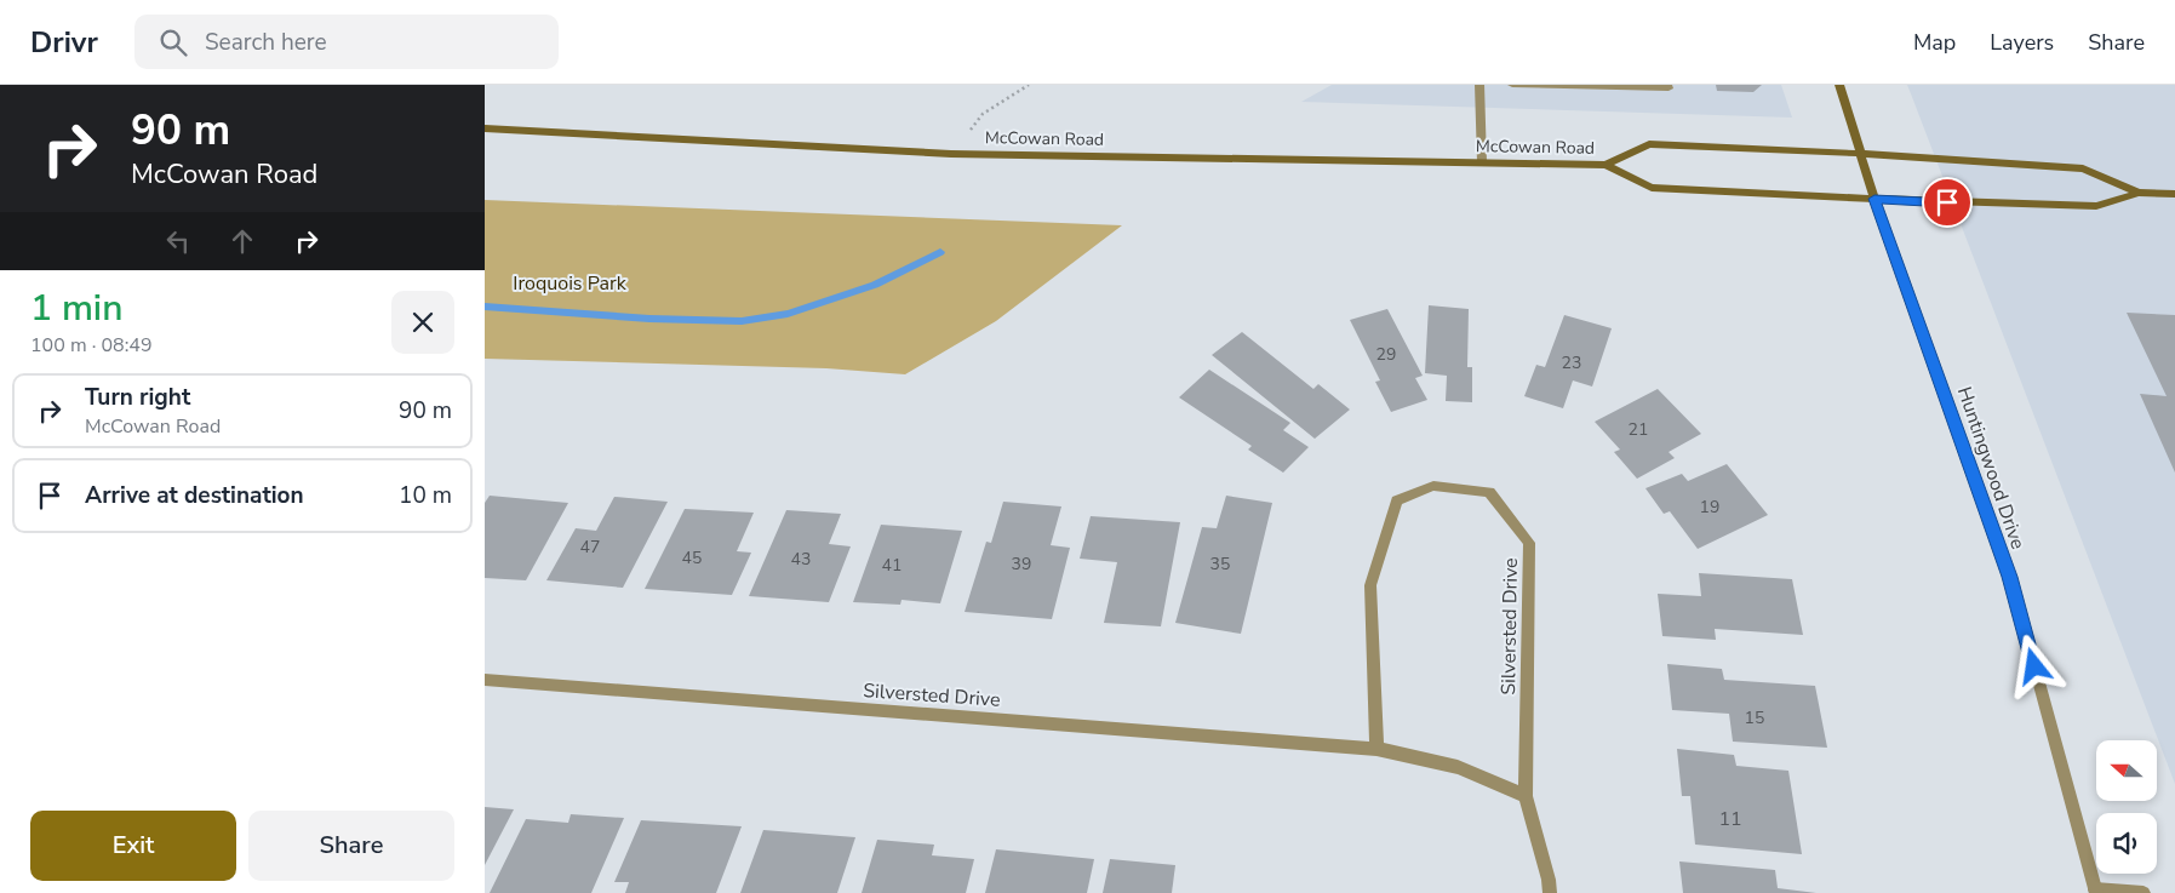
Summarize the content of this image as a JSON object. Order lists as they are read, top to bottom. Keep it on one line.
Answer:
{"streets":{"main road":["McCowan Road"],"street":["Huntingwood Drive","Silversted Drive"]},"crossings":[["McCowan Road","Huntingwood Drive"]],"parks":["Iroquois Park"],"house_numbers":["29","23","21","19","47","45","43","39","35","41","15","11"],"north":"left","page":{"header":"Drivr","search":"Search here","nav":["Map","Layers","Share"],"turn":["90 m","McCowan Road"],"heading":["1 min","100 m · 08:49"],"list":[{"name":"Turn right","note":"McCowan Road","value":"90 m"},{"name":"Arrive at destination","value":"10 m"}],"buttons":["Exit","Share"]}}
